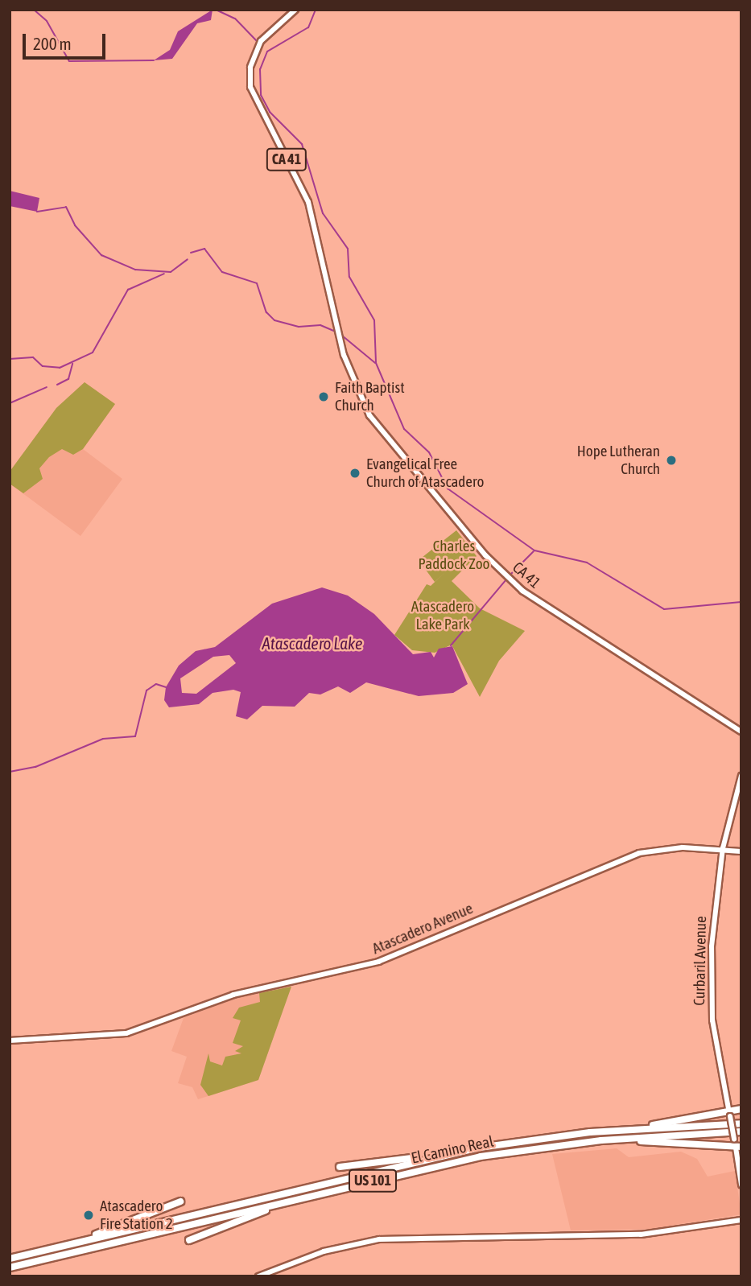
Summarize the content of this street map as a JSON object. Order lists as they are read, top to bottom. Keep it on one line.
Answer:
{"streets":{"highway":["El Camino Real","US 101"],"main road":["CA 41","Atascadero Avenue","Curbaril Avenue"]},"crossings":[["Atascadero Avenue","Curbaril Avenue"]],"water":["Atascadero Lake"],"parks":["Charles Paddock Zoo","Atascadero Lake Park"],"places":["Faith Baptist Church","Hope Lutheran Church","Evangelical Free Church of Atascadero","Atascadero Fire Station 2"],"scale_bar":"200 m"}
